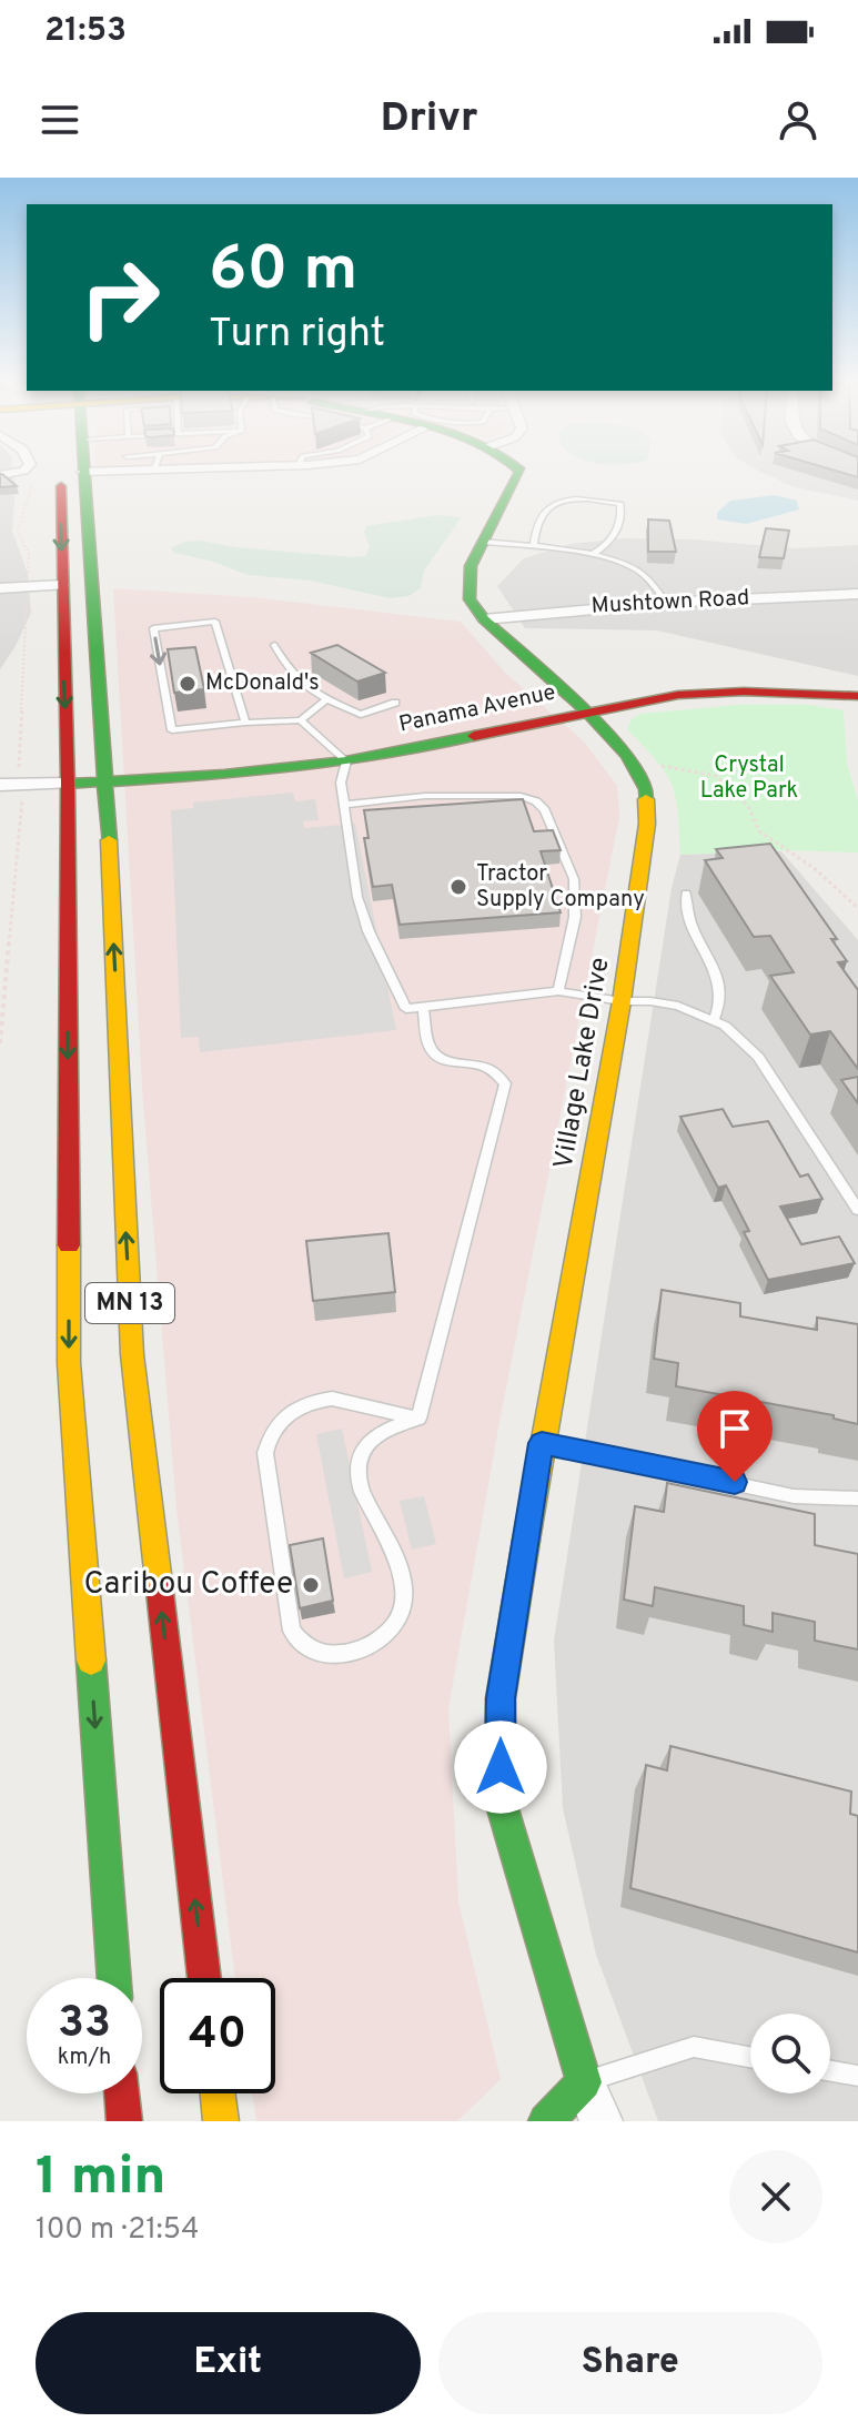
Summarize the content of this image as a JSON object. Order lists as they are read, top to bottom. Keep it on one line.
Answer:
{"streets":{"main road":["Panama Avenue","Village Lake Drive","MN 13"],"street":["Mushtown Road"]},"crossings":[["Mushtown Road","Village Lake Drive"],["Panama Avenue","Village Lake Drive"],["Panama Avenue","MN 13"]],"parks":["Crystal Lake Park"],"places":["McDonald's","Tractor Supply Company","Caribou Coffee"],"page":{"status":"21:53","header":"Drivr","turn":["60 m","Turn right"],"speed":"33 km/h","limit":"40","heading":["1 min","100 m · 21:54"],"buttons":["Exit","Share"]}}
